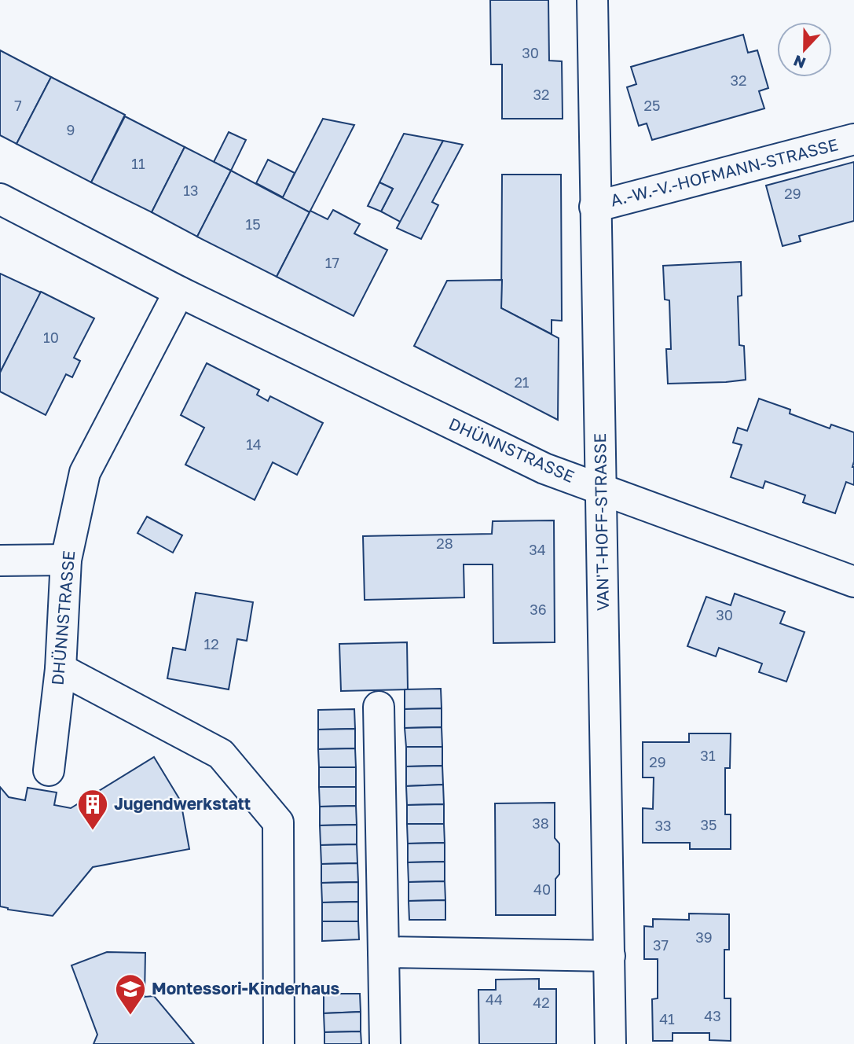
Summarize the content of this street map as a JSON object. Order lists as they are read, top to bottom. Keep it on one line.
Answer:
{"streets":{"street":["A.-W.-V.-HOFMANN-STRASSE","DHÜNNSTRASSE","VAN'T-HOFF-STRASSE"]},"crossings":[["A.-W.-V.-HOFMANN-STRASSE","VAN'T-HOFF-STRASSE"],["DHÜNNSTRASSE","VAN'T-HOFF-STRASSE"]],"places":{"building":["Jugendwerkstatt"],"school or university":["Montessori-Kinderhaus"]},"house_numbers":["30","32","32","7","25","9","11","13","29","15","17","10","21","14","28","34","36","30","12","31","29","38","35","33","40","39","37","44","42","43","41"],"north":"bottom"}
